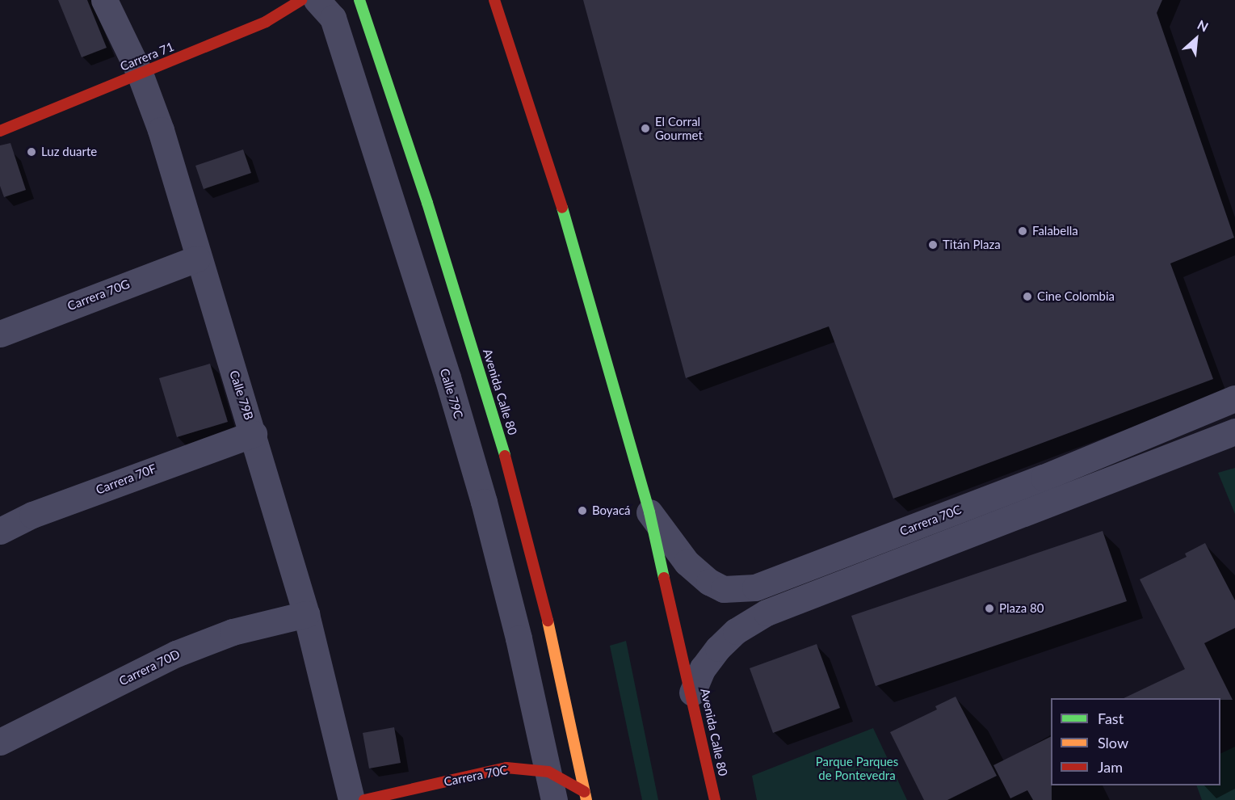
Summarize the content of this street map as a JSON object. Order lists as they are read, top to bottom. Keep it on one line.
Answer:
{"streets":{"main road":["Carrera 71","Avenida Calle 80","Carrera 70C"],"street":["Carrera 70G","Calle 79C","Calle 79B","Carrera 70F","Carrera 70D"]},"crossings":[["Carrera 71","Calle 79B"],["Carrera 70G","Calle 79B"],["Avenida Calle 80","Carrera 70C"],["Calle 79C","Carrera 70C"],["Calle 79B","Carrera 70F"],["Calle 79B","Carrera 70D"]],"parks":["Parque Parques de Pontevedra"],"places":["El Corral Gourmet","Luz duarte","Falabella","Titán Plaza","Cine Colombia","Boyacá","Plaza 80"],"legend":["Fast","Slow","Jam"],"north":"top right"}
